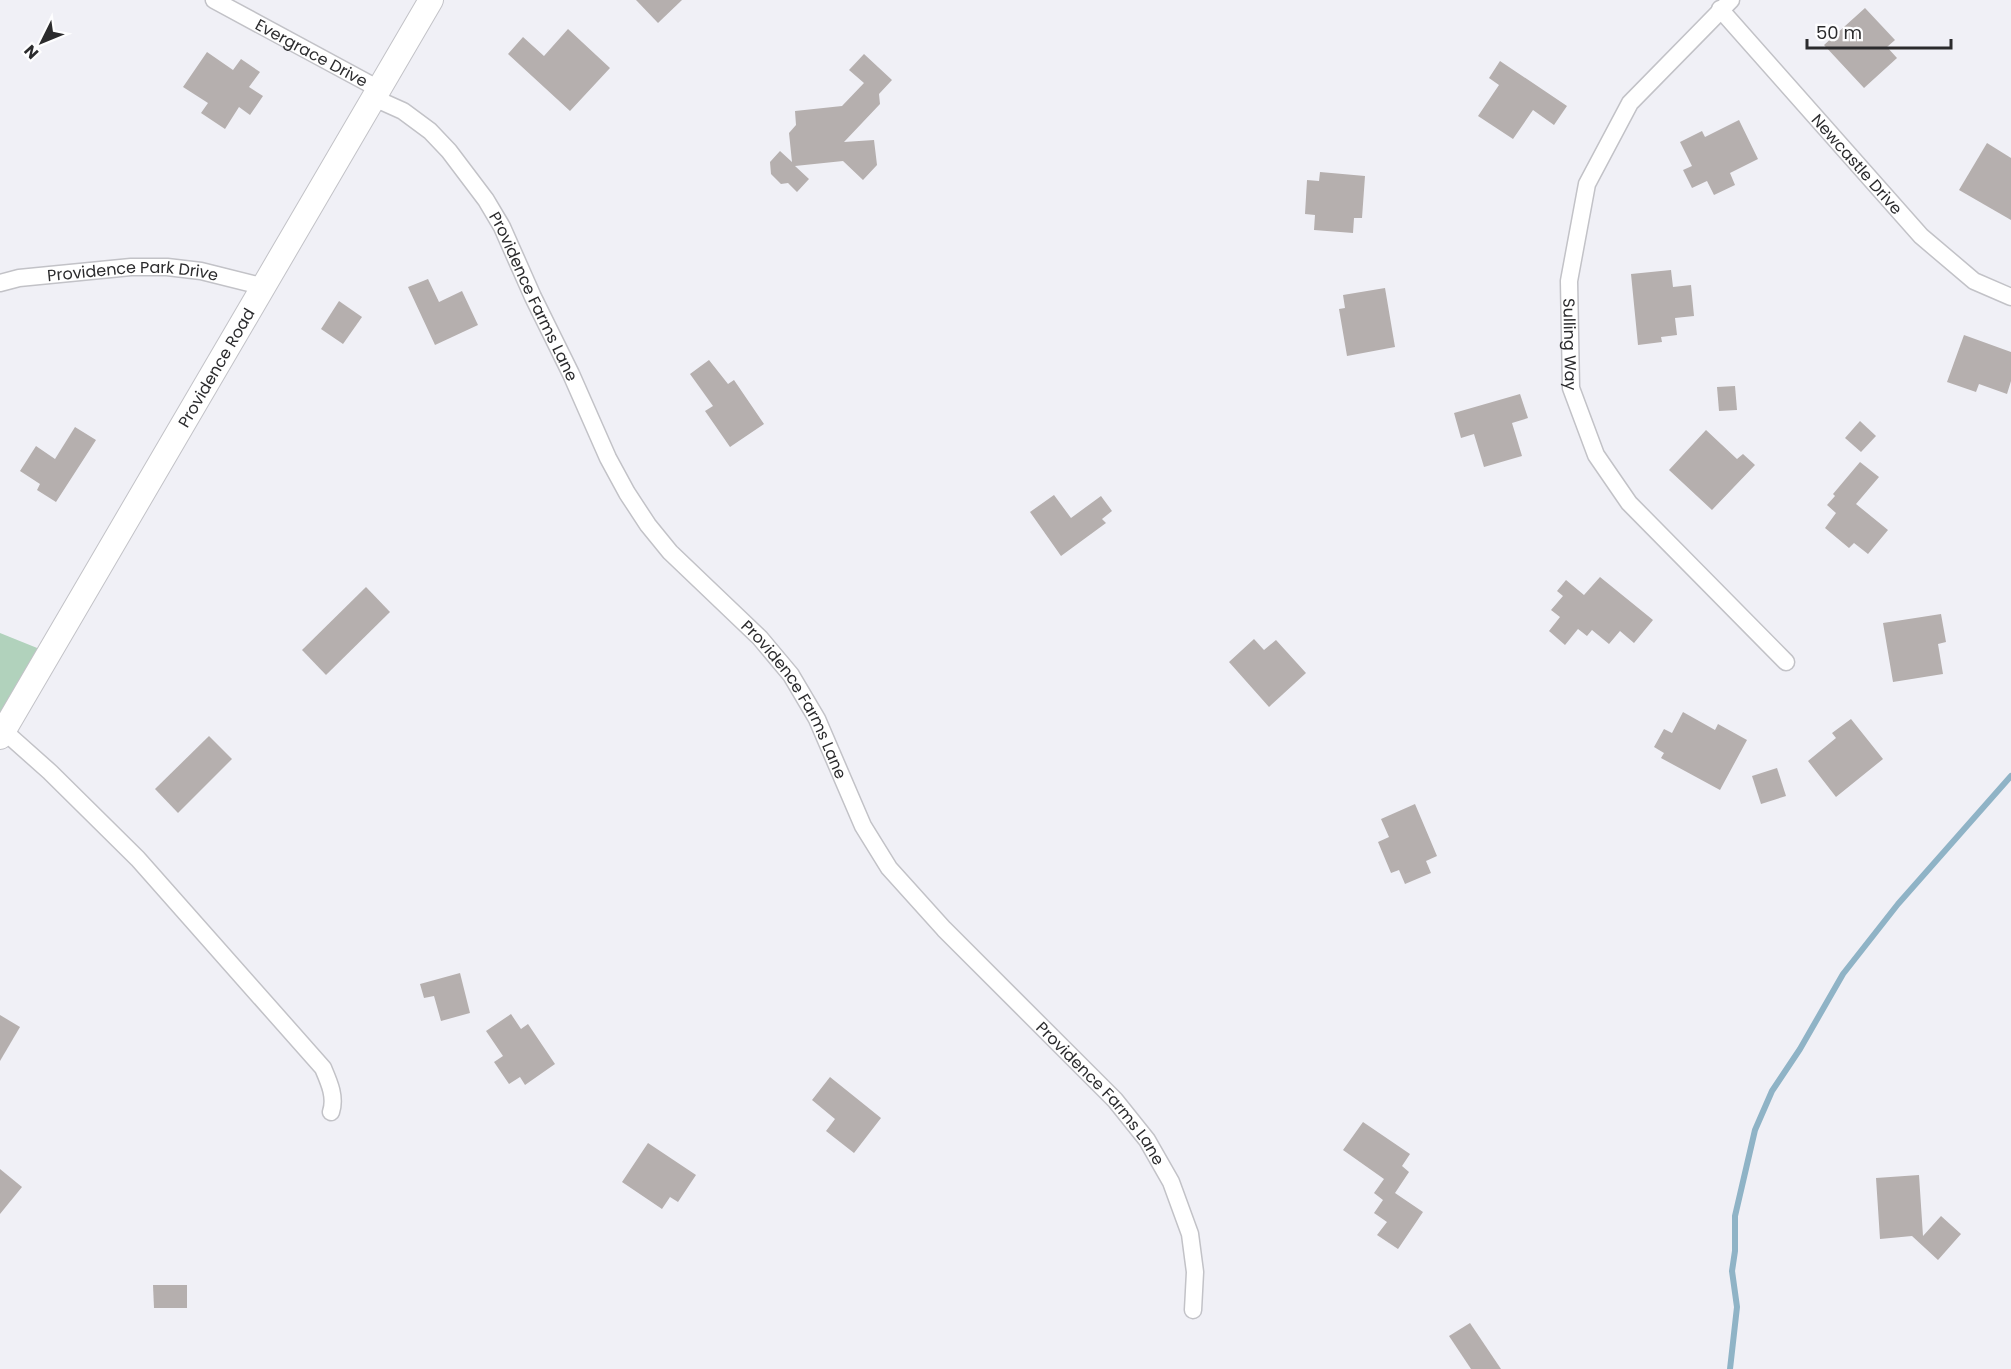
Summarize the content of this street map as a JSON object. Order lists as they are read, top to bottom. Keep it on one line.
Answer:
{"streets":{"street":["Evergrace Drive","Newcastle Drive","Providence Park Drive","Providence Farms Lane","Sulling Way","Providence Road"]},"crossings":[["Evergrace Drive","Providence Farms Lane"],["Evergrace Drive","Providence Road"],["Newcastle Drive","Sulling Way"],["Providence Park Drive","Providence Road"],["Providence Farms Lane","Providence Road"]],"scale_bar":"50 m","north":"bottom left"}
